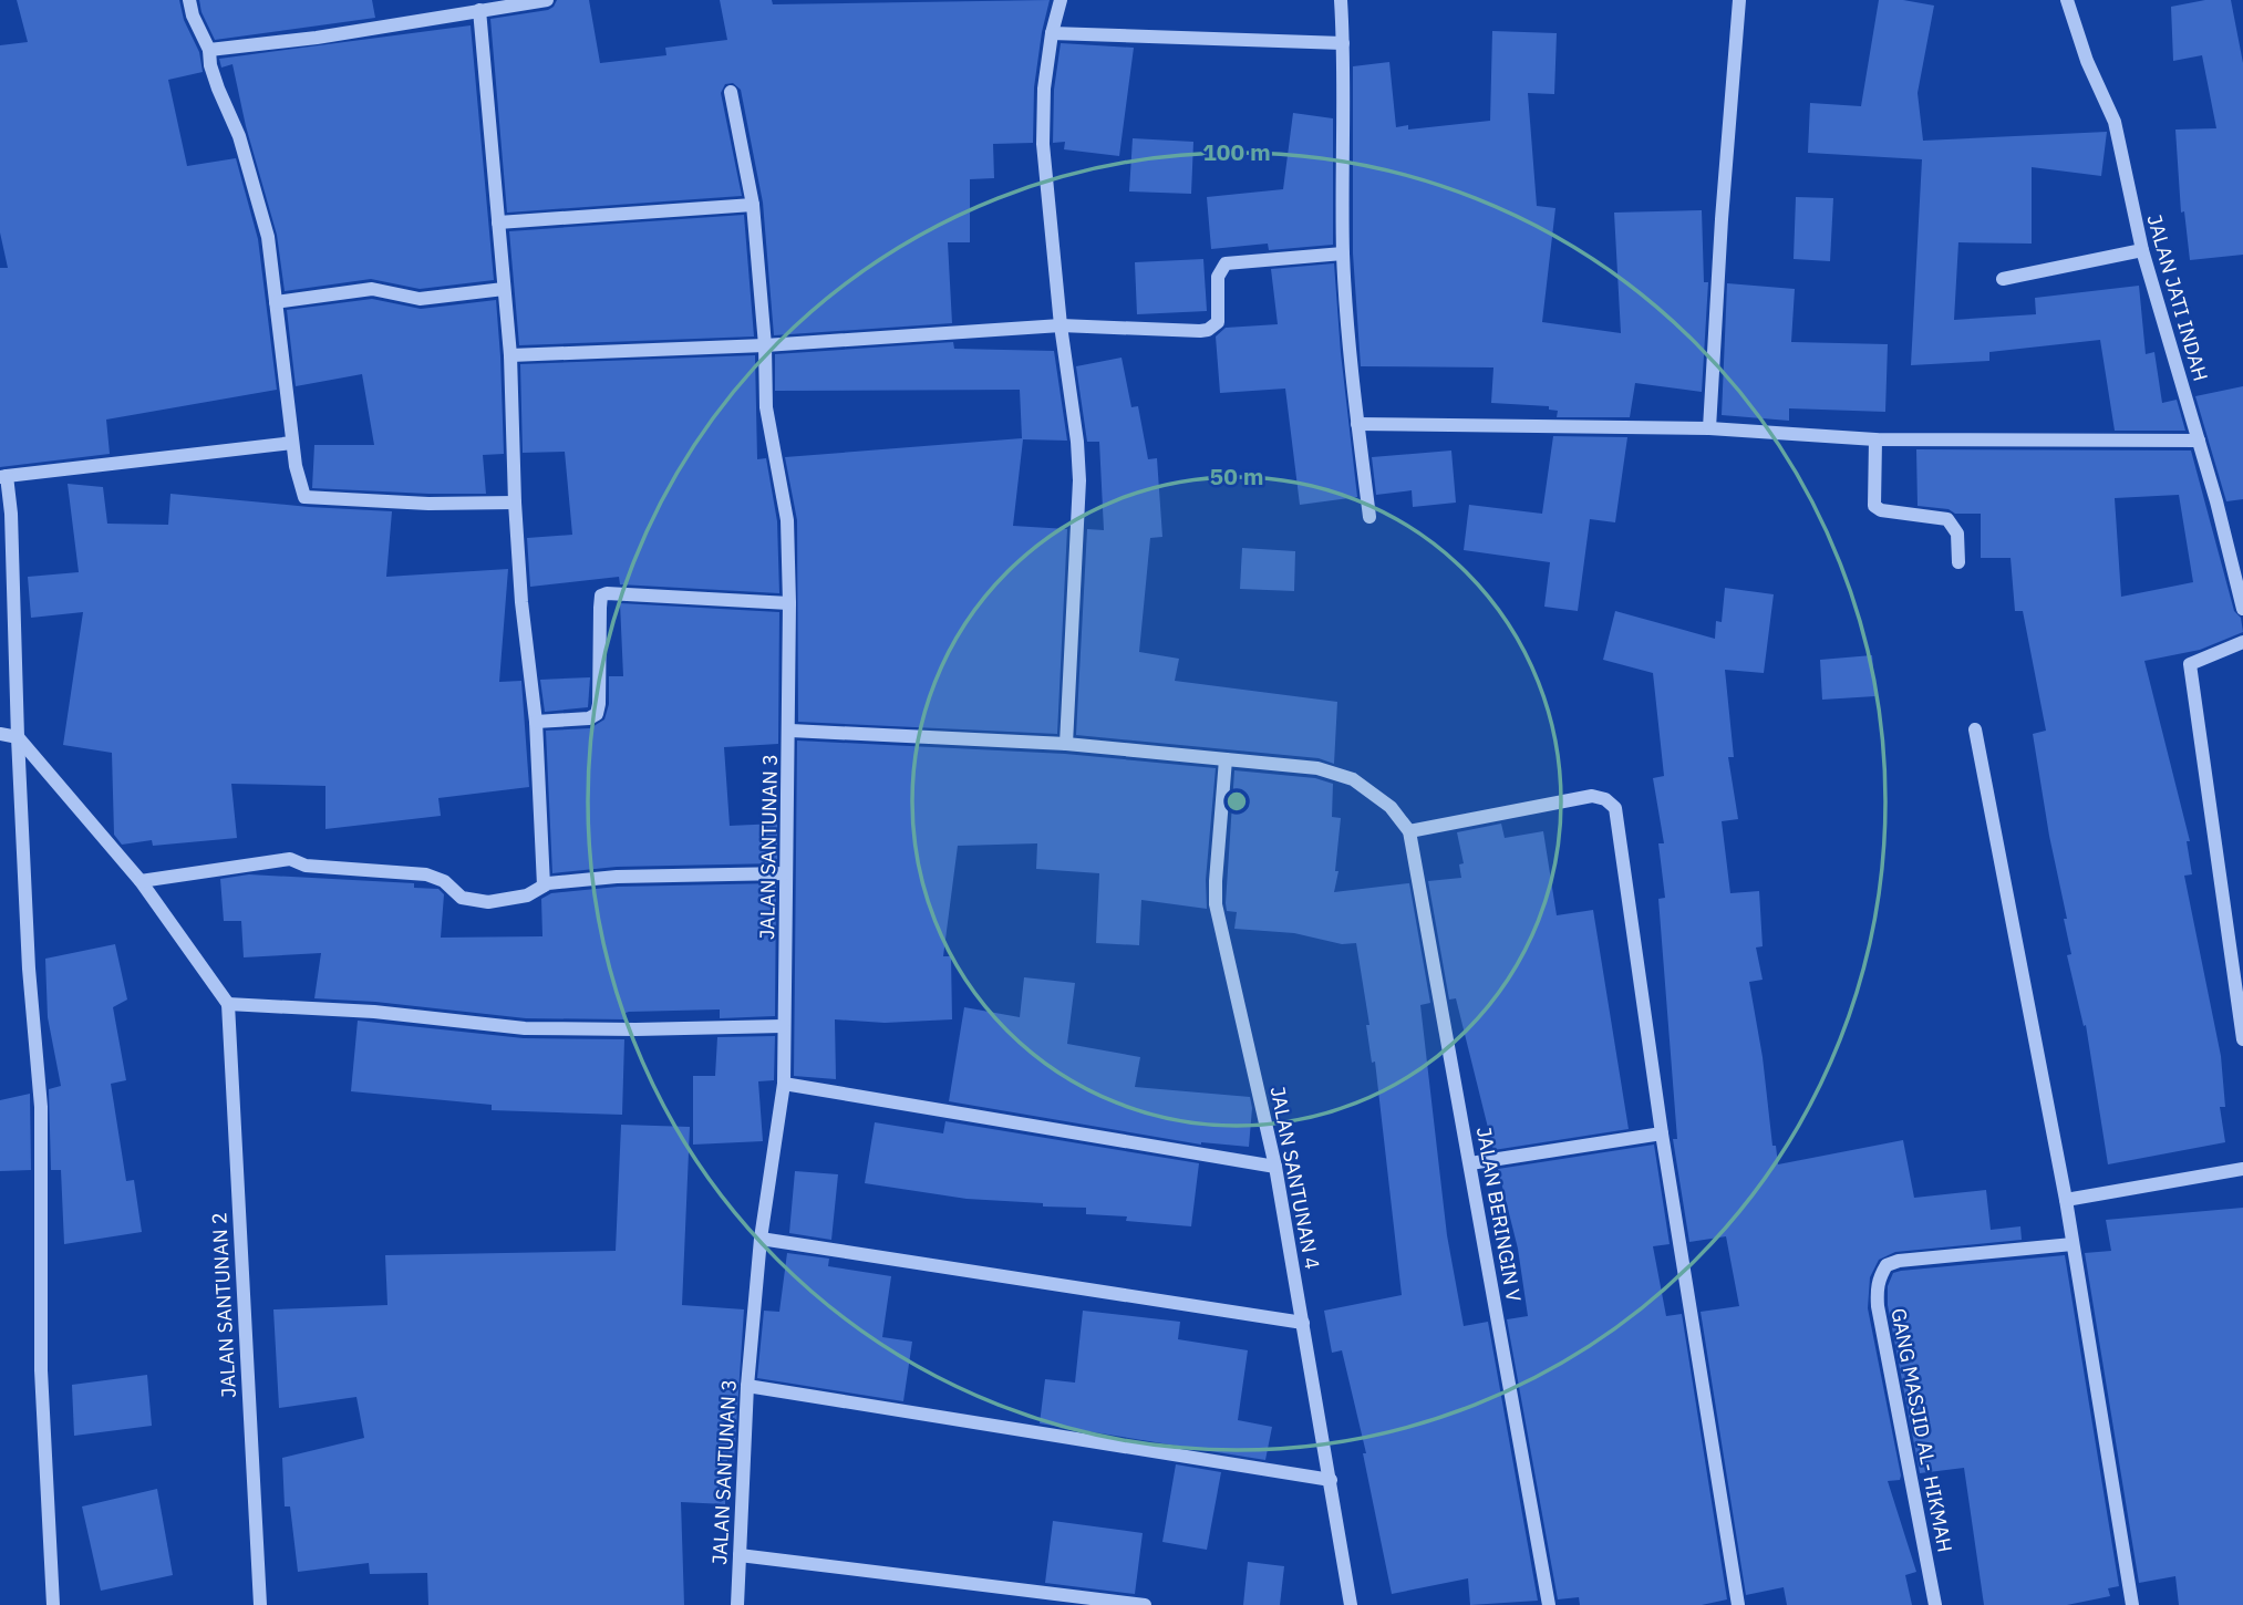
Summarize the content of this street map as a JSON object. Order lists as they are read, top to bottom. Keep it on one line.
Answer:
{"streets":{"street":["JALAN JATI INDAH","JALAN SANTUNAN 3","JALAN SANTUNAN 4","JALAN BERINGIN V","JALAN SANTUNAN 2","GANG MASJID AL- HIKMAH"]},"rings":["100 m","50 m"]}
